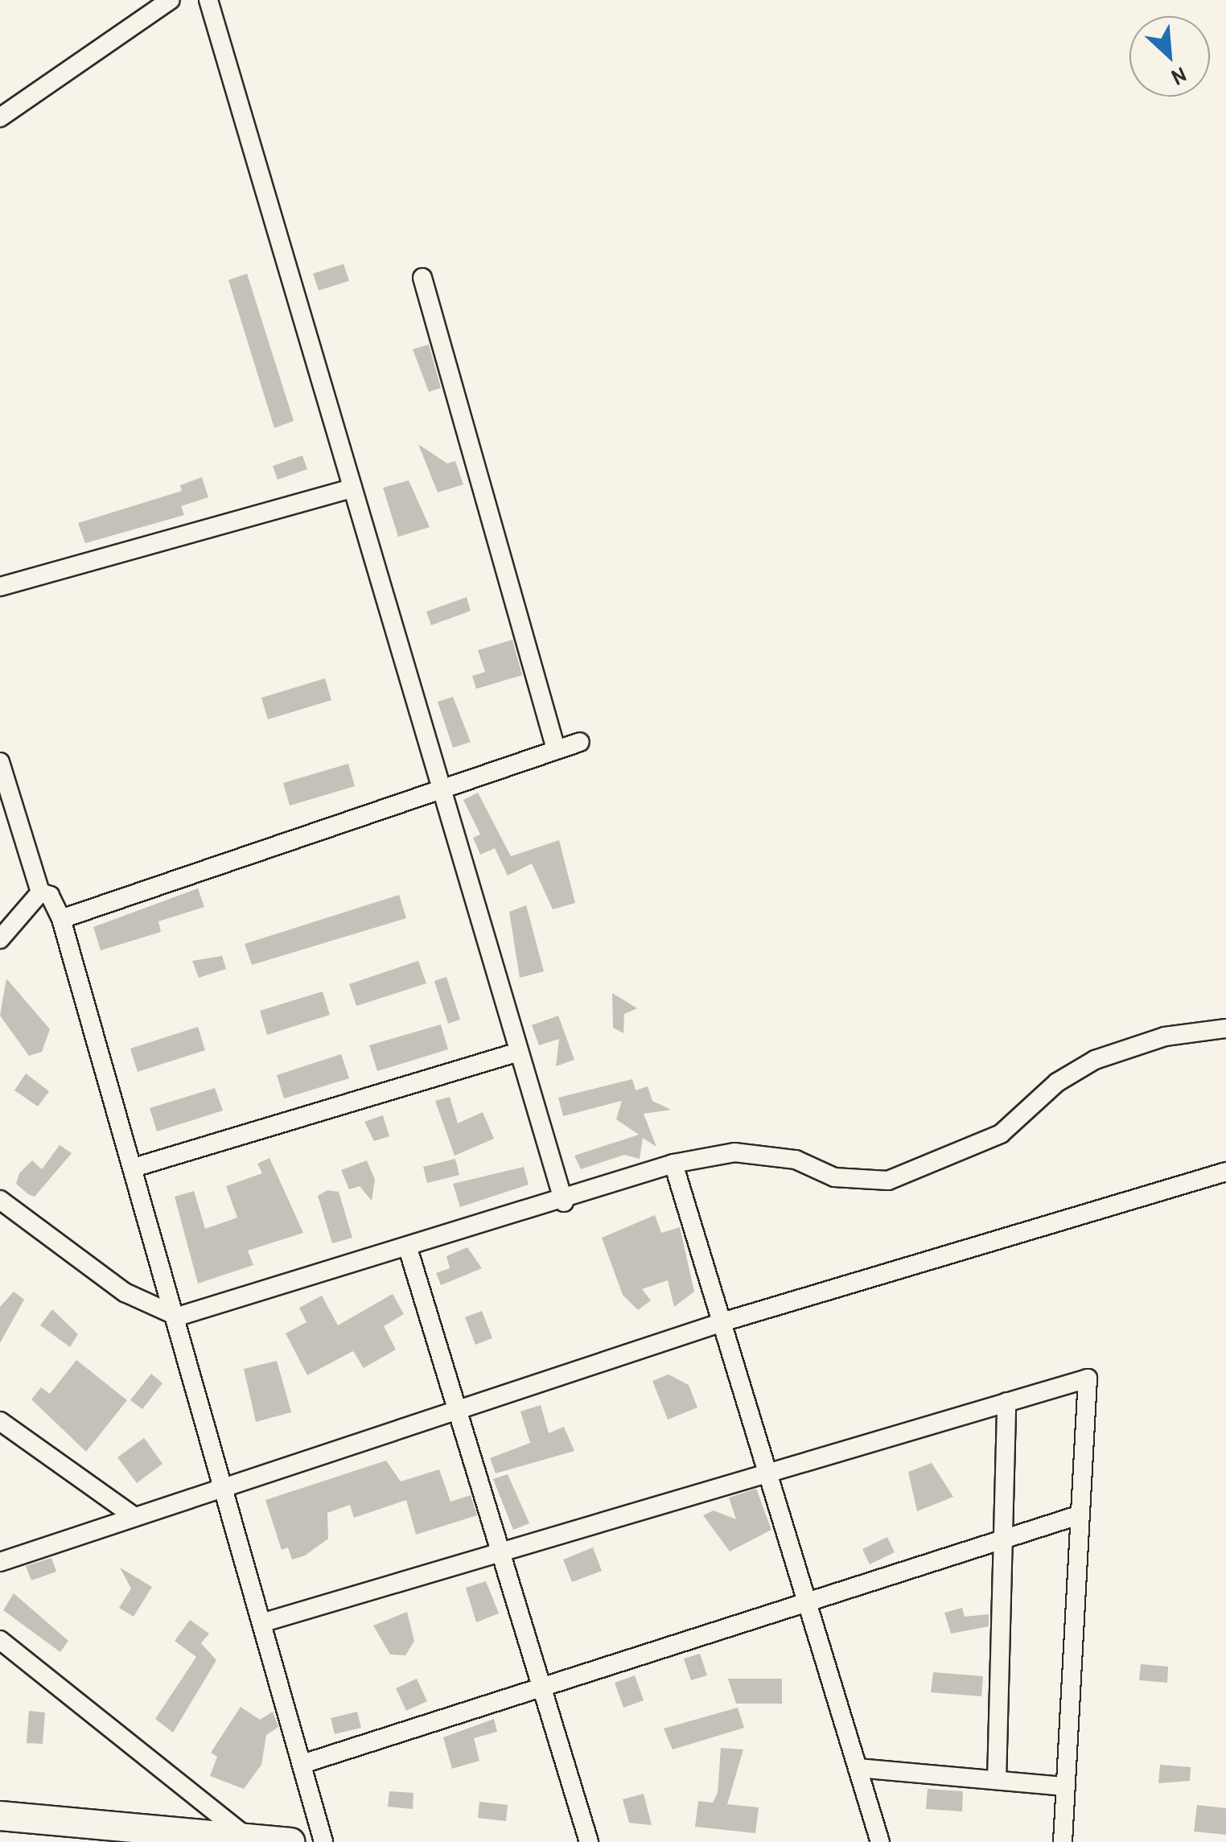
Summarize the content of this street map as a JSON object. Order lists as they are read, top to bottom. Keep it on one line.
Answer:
{"north":"bottom right"}
